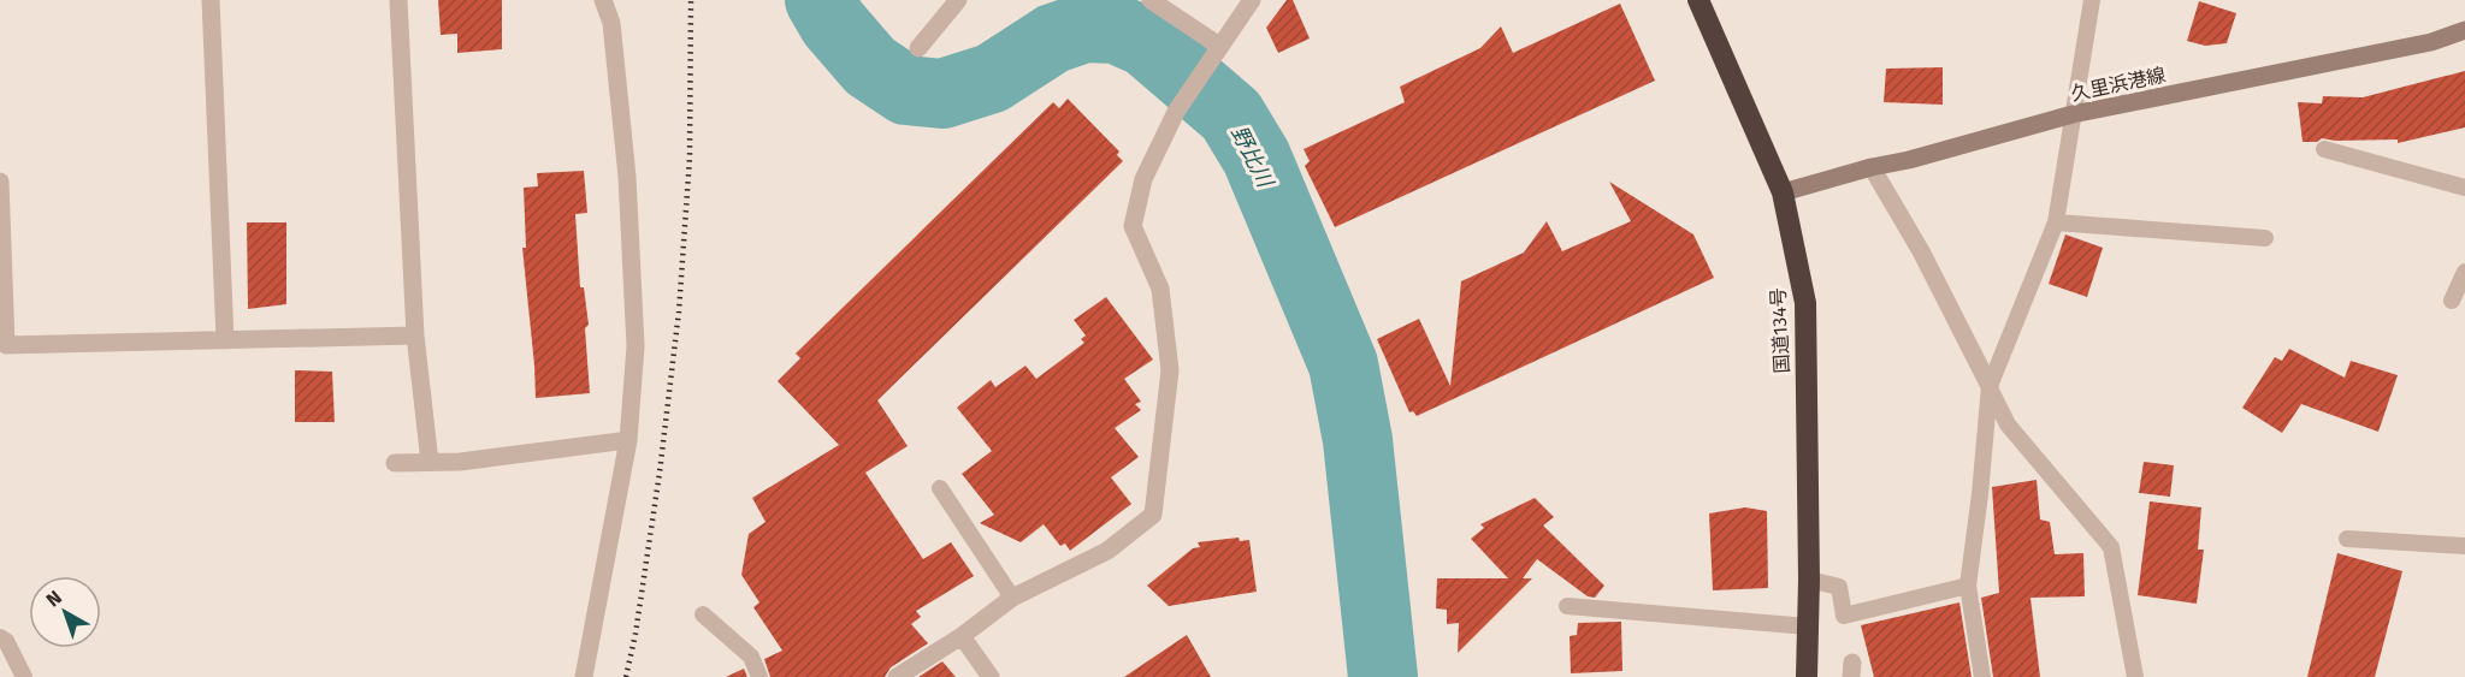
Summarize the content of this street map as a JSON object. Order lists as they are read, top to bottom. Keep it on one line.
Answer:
{"streets":{"highway":["国道134号"],"main road":["久里浜港線"]},"crossings":[["久里浜港線","国道134号"]],"water":["野比川"],"north":"top left"}
